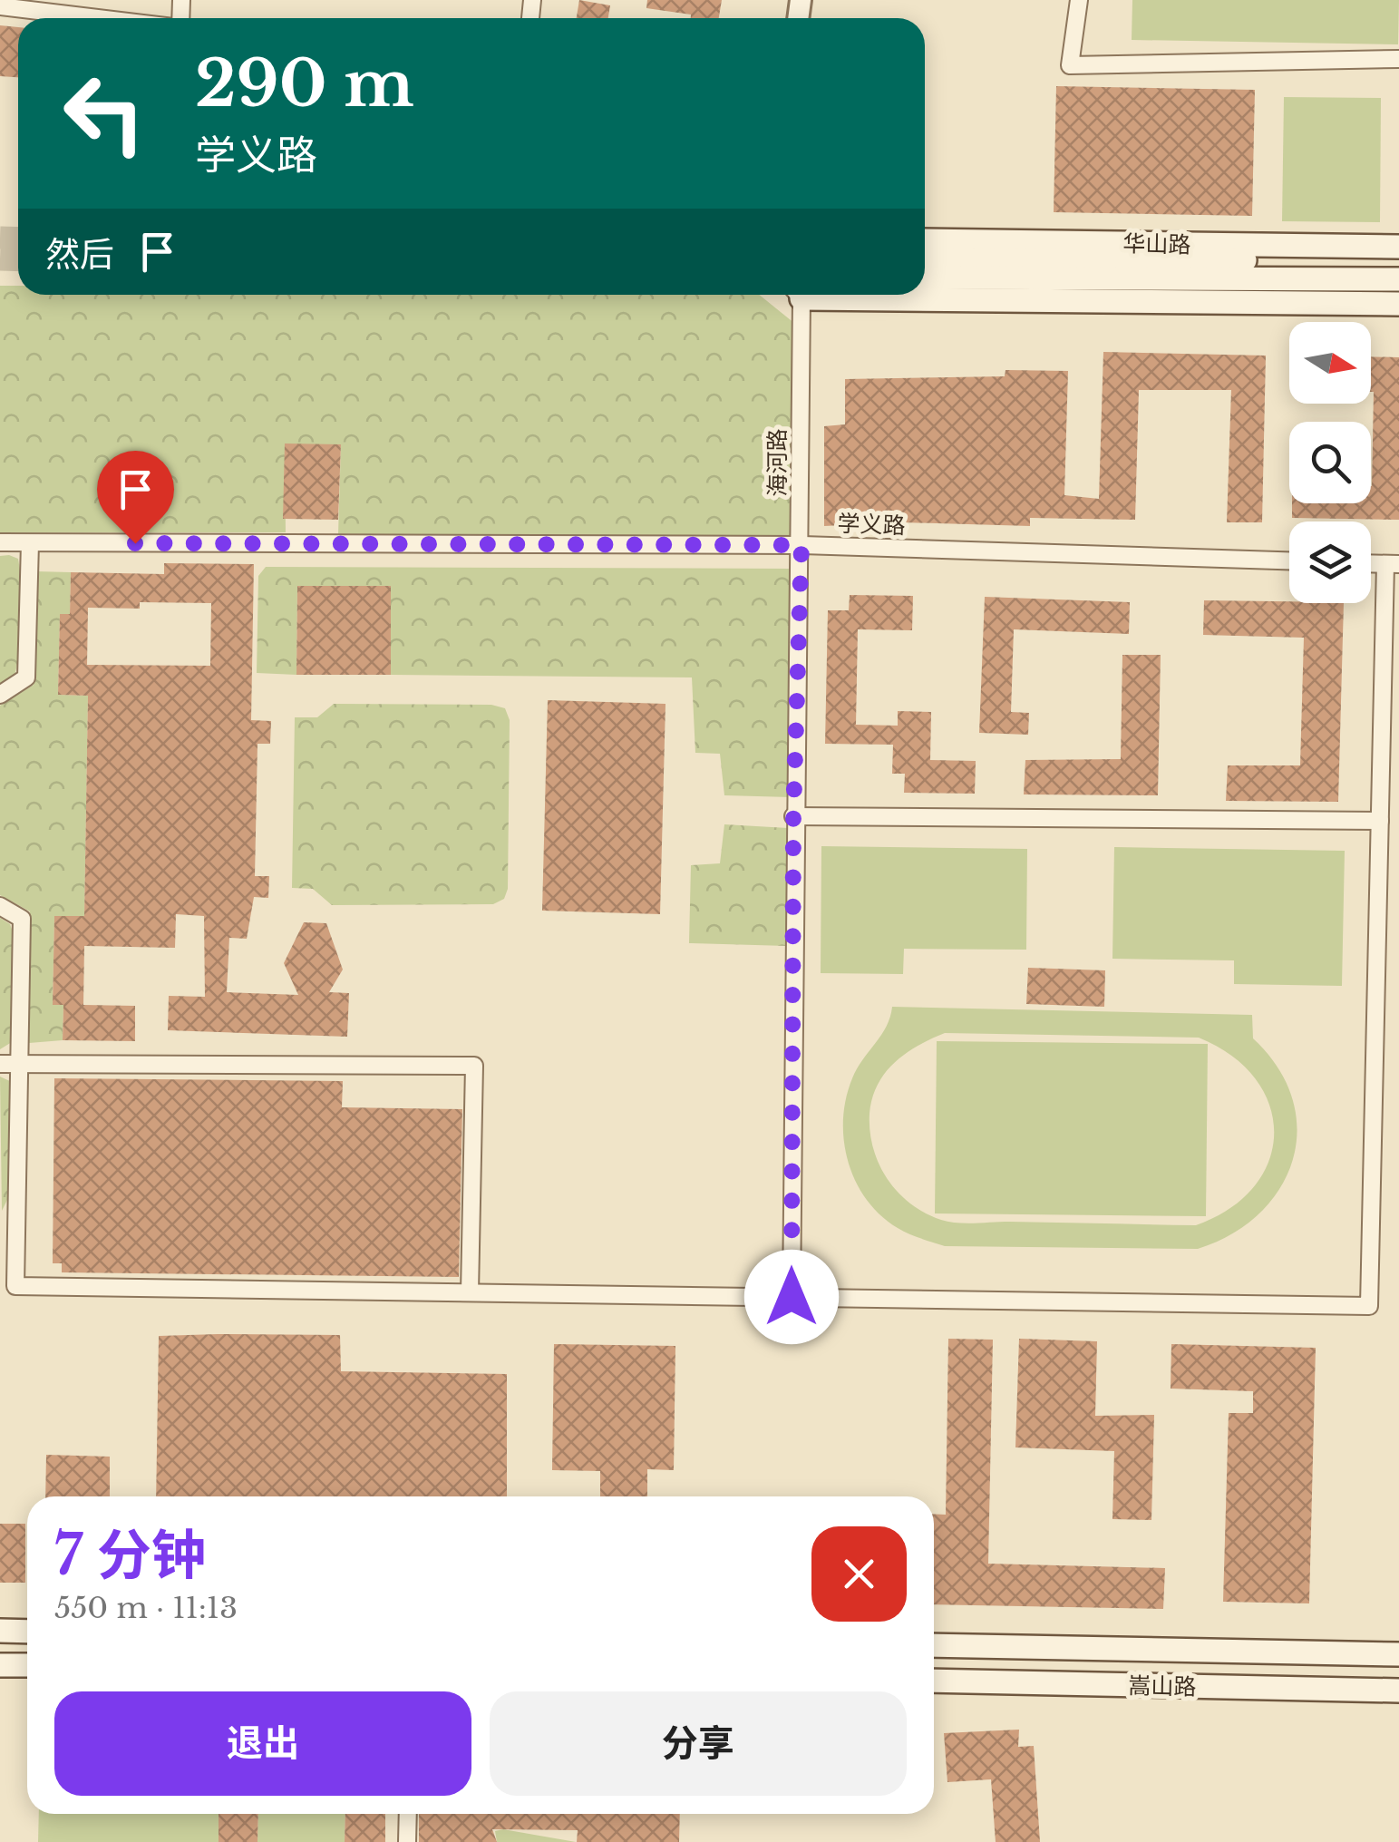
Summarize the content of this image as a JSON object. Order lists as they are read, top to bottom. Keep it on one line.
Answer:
{"streets":{"main road":["华山路","嵩山路"],"street":["海河路","学义路"]},"crossings":[["海河路","学义路"]],"north":"right","page":{"turn":["290 m","学义路"],"then":"然后","heading":["7 分钟","550 m · 11:13"],"buttons":["退出","分享"]}}
